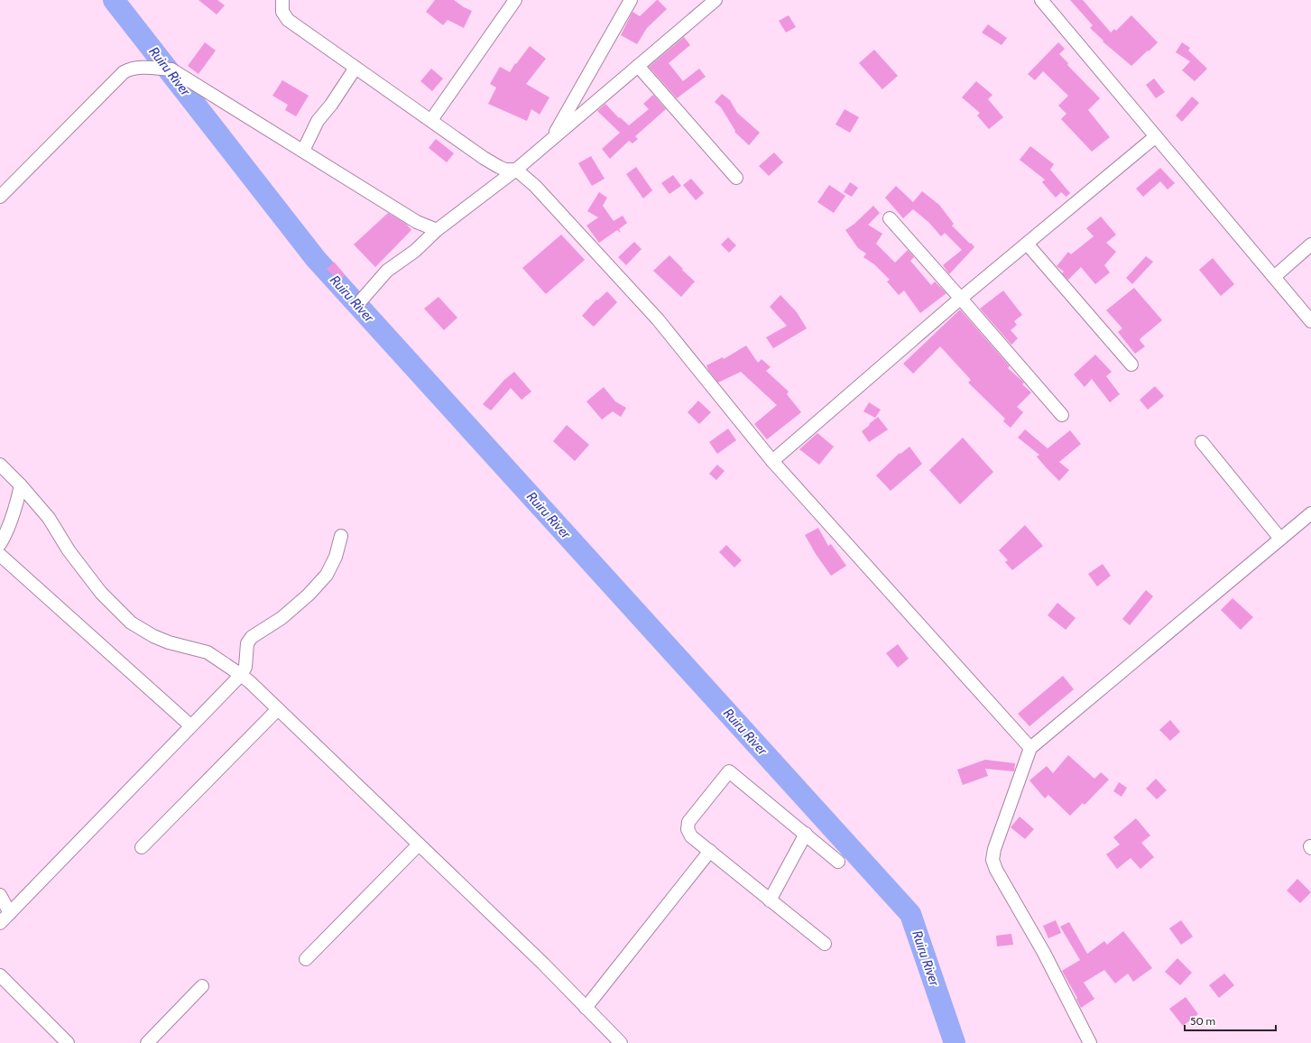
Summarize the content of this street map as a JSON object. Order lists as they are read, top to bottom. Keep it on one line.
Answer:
{"water":["Ruiru River"],"scale_bar":"50 m"}
